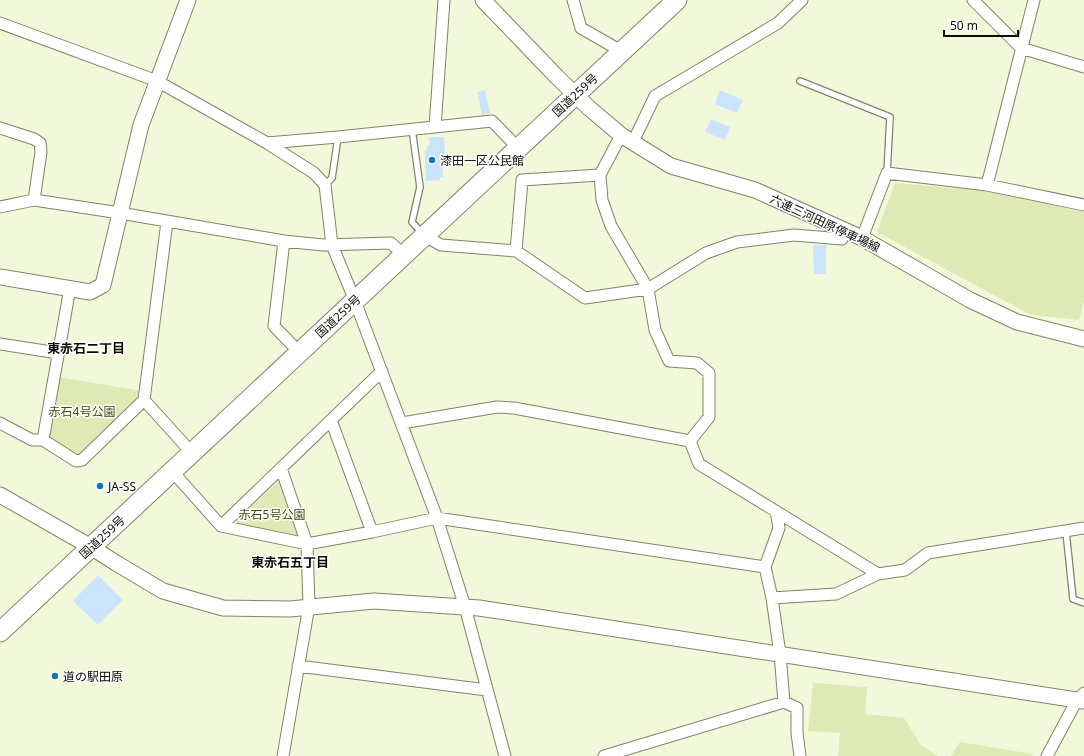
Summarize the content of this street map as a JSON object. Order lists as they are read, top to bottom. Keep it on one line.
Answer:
{"streets":{"highway":["国道259号"],"street":["六連三河田原停車場線"]},"crossings":[["国道259号","六連三河田原停車場線"]],"districts":["東赤石二丁目","東赤石五丁目"],"parks":["赤石4号公園","赤石5号公園"],"places":["漆田一区公民館","JA-SS","道の駅田原"],"scale_bar":"50 m"}
